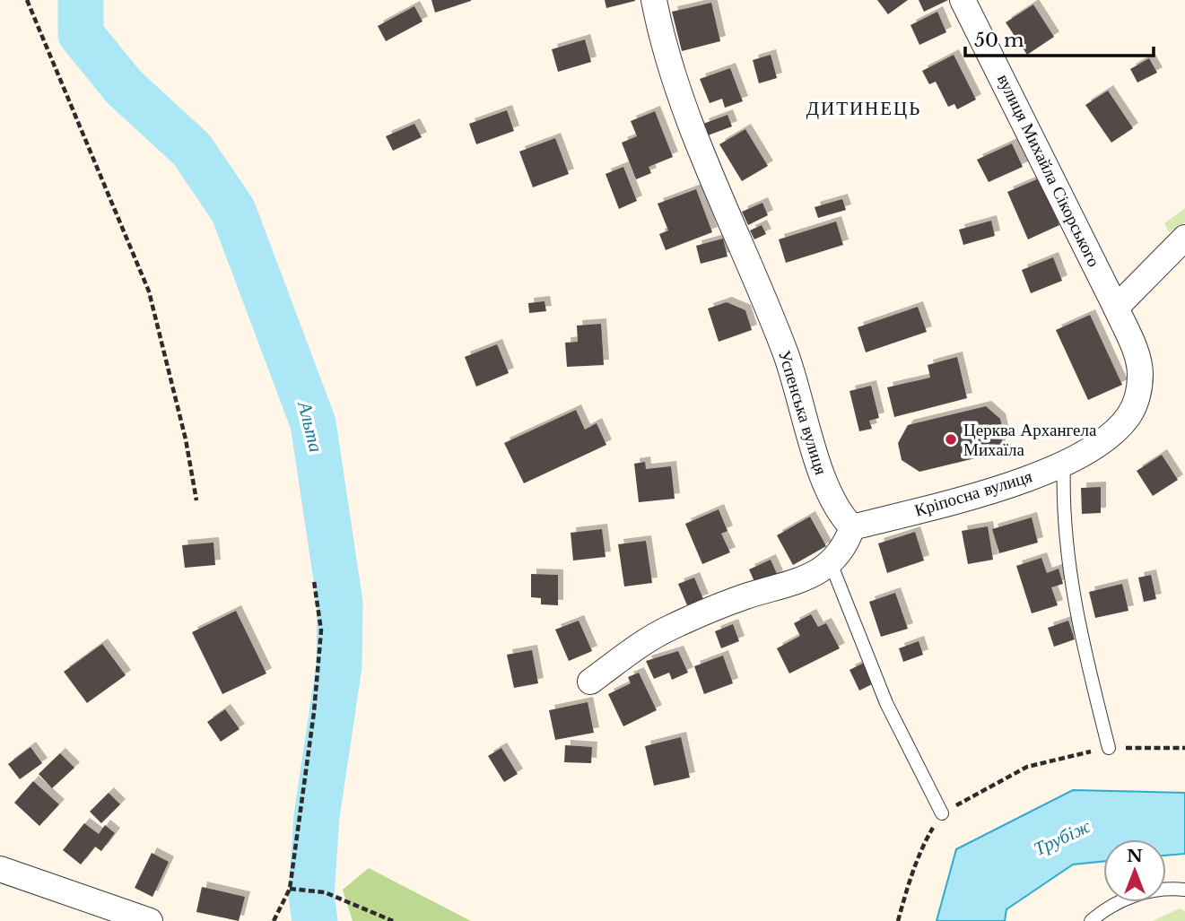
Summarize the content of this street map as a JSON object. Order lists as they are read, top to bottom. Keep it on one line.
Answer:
{"streets":{"street":["вулиця Михайла Сікорського","Успенська вулиця","Кріпосна вулиця"]},"crossings":[["вулиця Михайла Сікорського","Кріпосна вулиця"],["Успенська вулиця","Кріпосна вулиця"]],"districts":["ДИТИНЕЦЬ"],"water":["Альта","Трубіж"],"places":["Церква Архангела Михаїла"],"scale_bar":"50 m","north":"top"}
